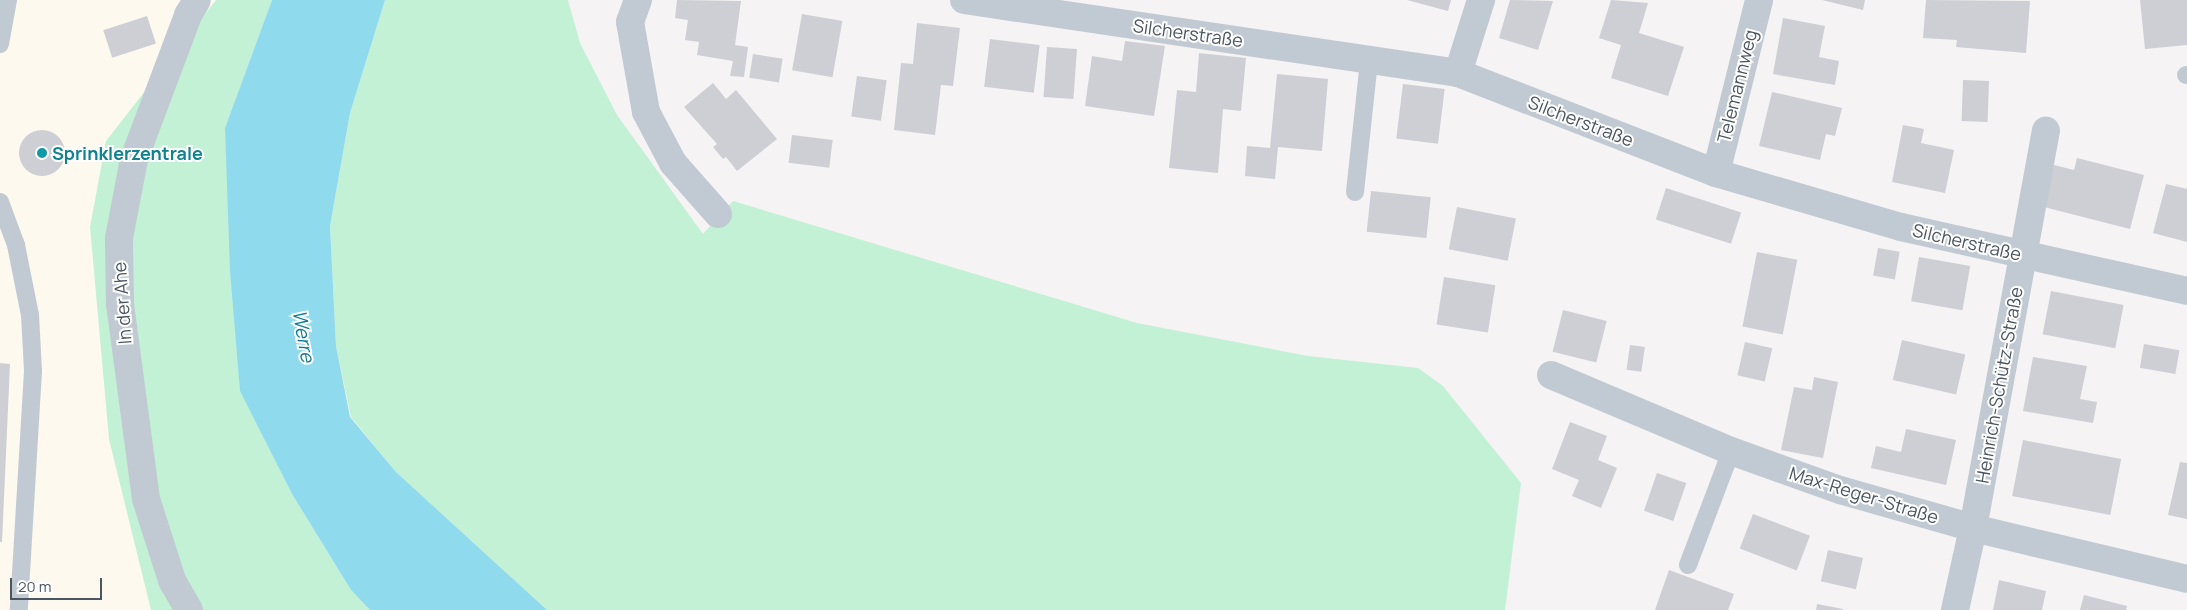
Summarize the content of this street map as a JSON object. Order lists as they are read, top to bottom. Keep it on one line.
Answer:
{"streets":{"street":["Silcherstraße","Telemannweg","In der Ahe","Heinrich-Schütz-Straße","Max-Reger-Straße"]},"crossings":[["Silcherstraße","Telemannweg"],["Silcherstraße","Heinrich-Schütz-Straße"],["Heinrich-Schütz-Straße","Max-Reger-Straße"]],"water":["Werre"],"places":["Sprinklerzentrale"],"scale_bar":"20 m"}
